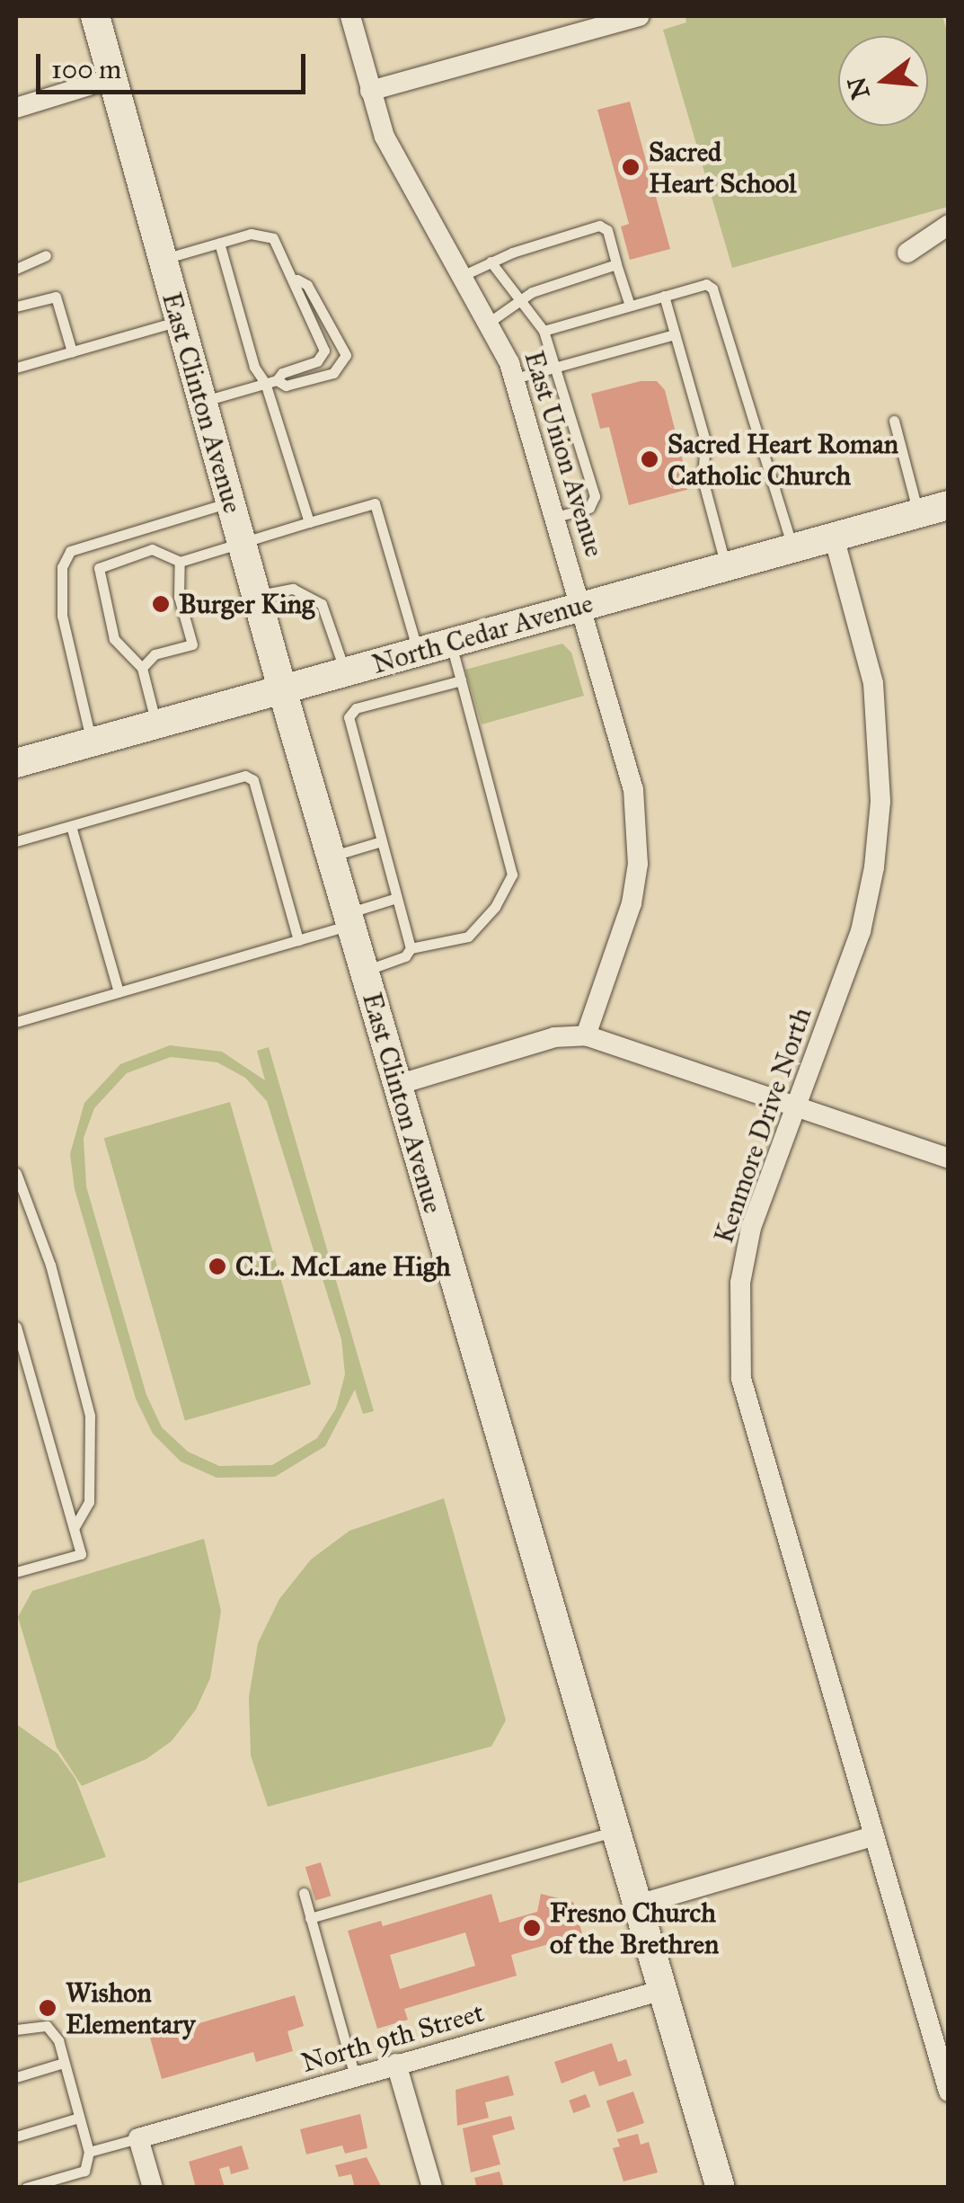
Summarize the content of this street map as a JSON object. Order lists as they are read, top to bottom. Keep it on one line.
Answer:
{"streets":{"main road":["East Clinton Avenue","North Cedar Avenue"],"street":["East Union Avenue","Kenmore Drive North","North 9th Street"]},"crossings":[["East Clinton Avenue","North Cedar Avenue"],["East Clinton Avenue","North 9th Street"],["East Union Avenue","North Cedar Avenue"],["North Cedar Avenue","Kenmore Drive North"]],"places":["Sacred Heart School","Sacred Heart Roman Catholic Church","Burger King","C.L. McLane High","Fresno Church of the Brethren","Wishon Elementary"],"scale_bar":"100 m","north":"left"}
